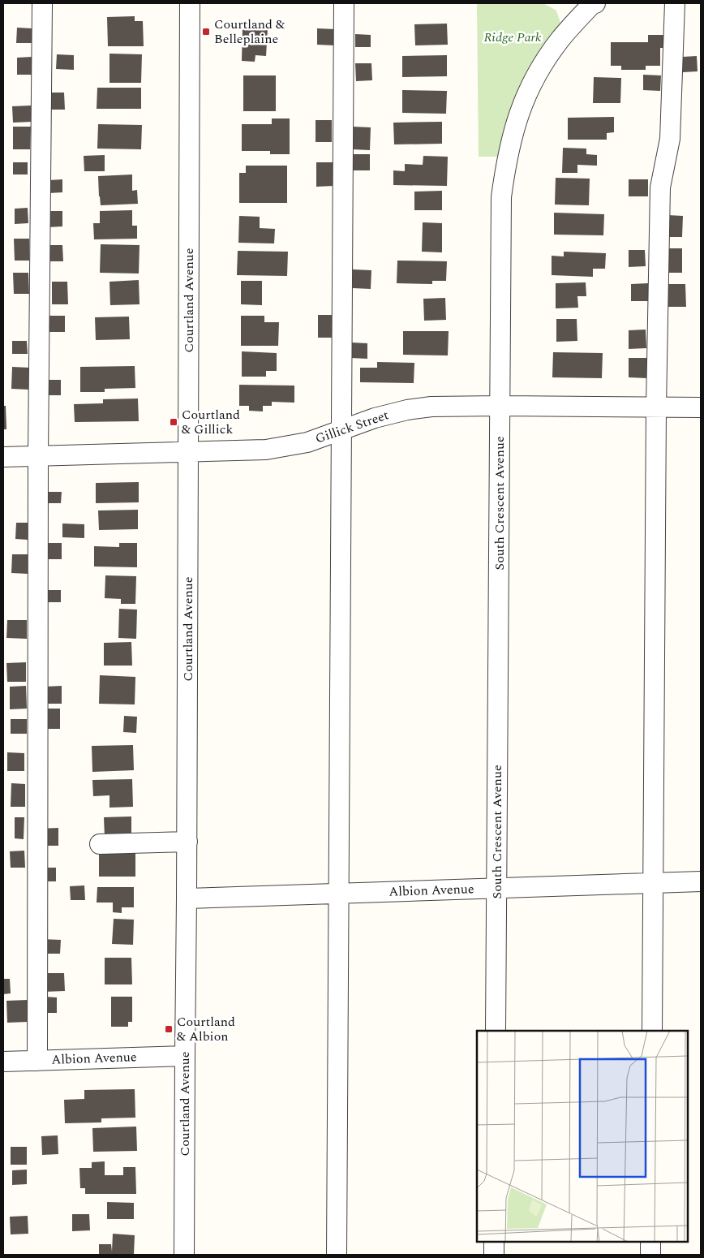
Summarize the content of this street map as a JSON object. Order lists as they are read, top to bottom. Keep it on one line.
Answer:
{"streets":{"street":["Courtland Avenue","Gillick Street","South Crescent Avenue","Albion Avenue"]},"crossings":[["Courtland Avenue","Gillick Street"],["Courtland Avenue","Albion Avenue"],["Gillick Street","South Crescent Avenue"],["South Crescent Avenue","Albion Avenue"]],"parks":["Ridge Park"],"places":{"transit":["Courtland & Belleplaine","Courtland & Gillick","Courtland & Albion"]}}
